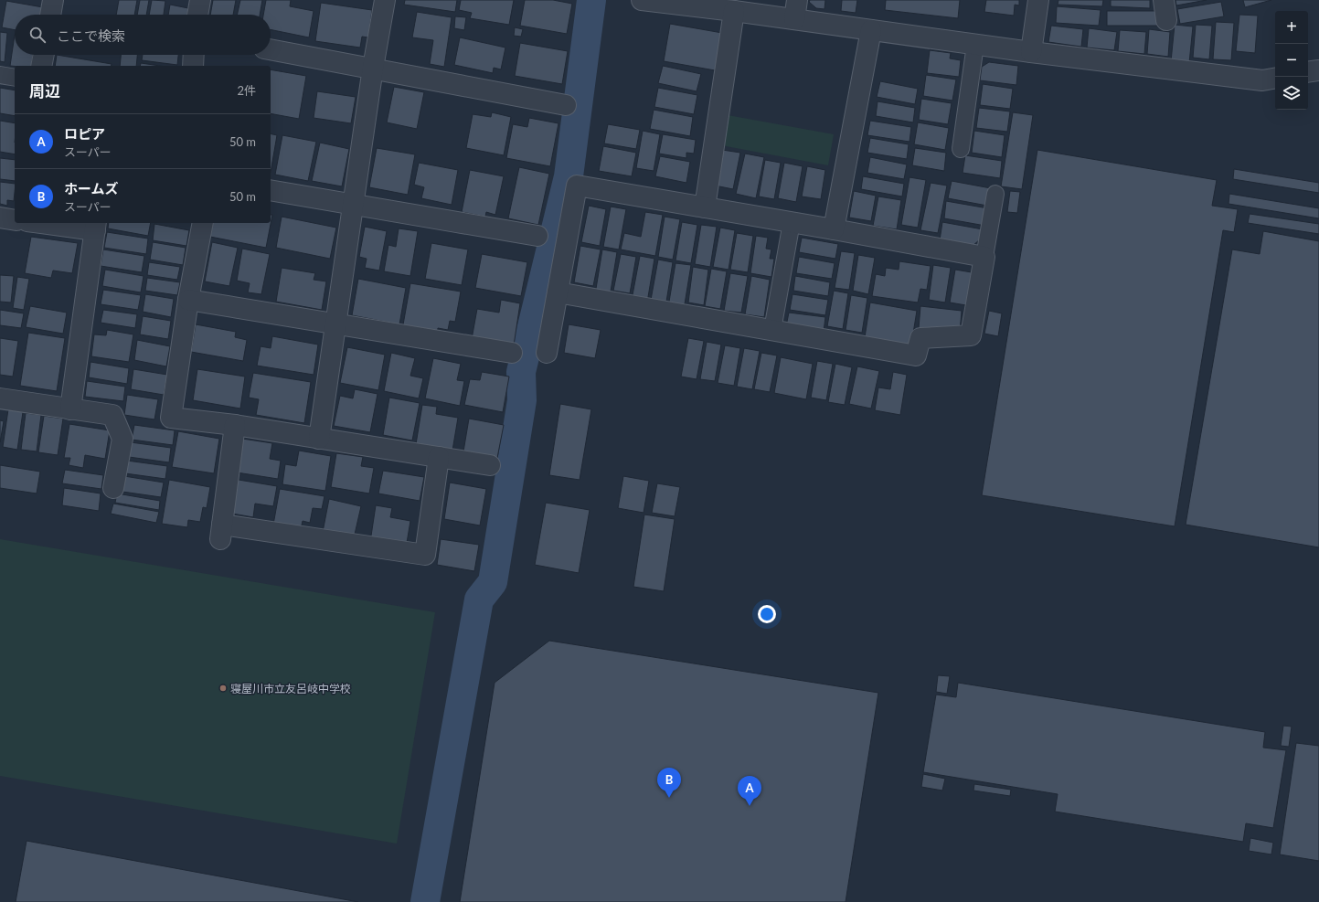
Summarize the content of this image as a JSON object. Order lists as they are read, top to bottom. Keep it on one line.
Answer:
{"places":["寝屋川市立友呂岐中学校"],"page":{"map_buttons":["+","−"],"search":"ここで検索","heading":["周辺","2件"],"list":[{"mark":"A","name":"ロピア","note":"スーパー","value":"50 m"},{"mark":"B","name":"ホームズ","note":"スーパー","value":"50 m"}],"pins":["B","A"]}}
